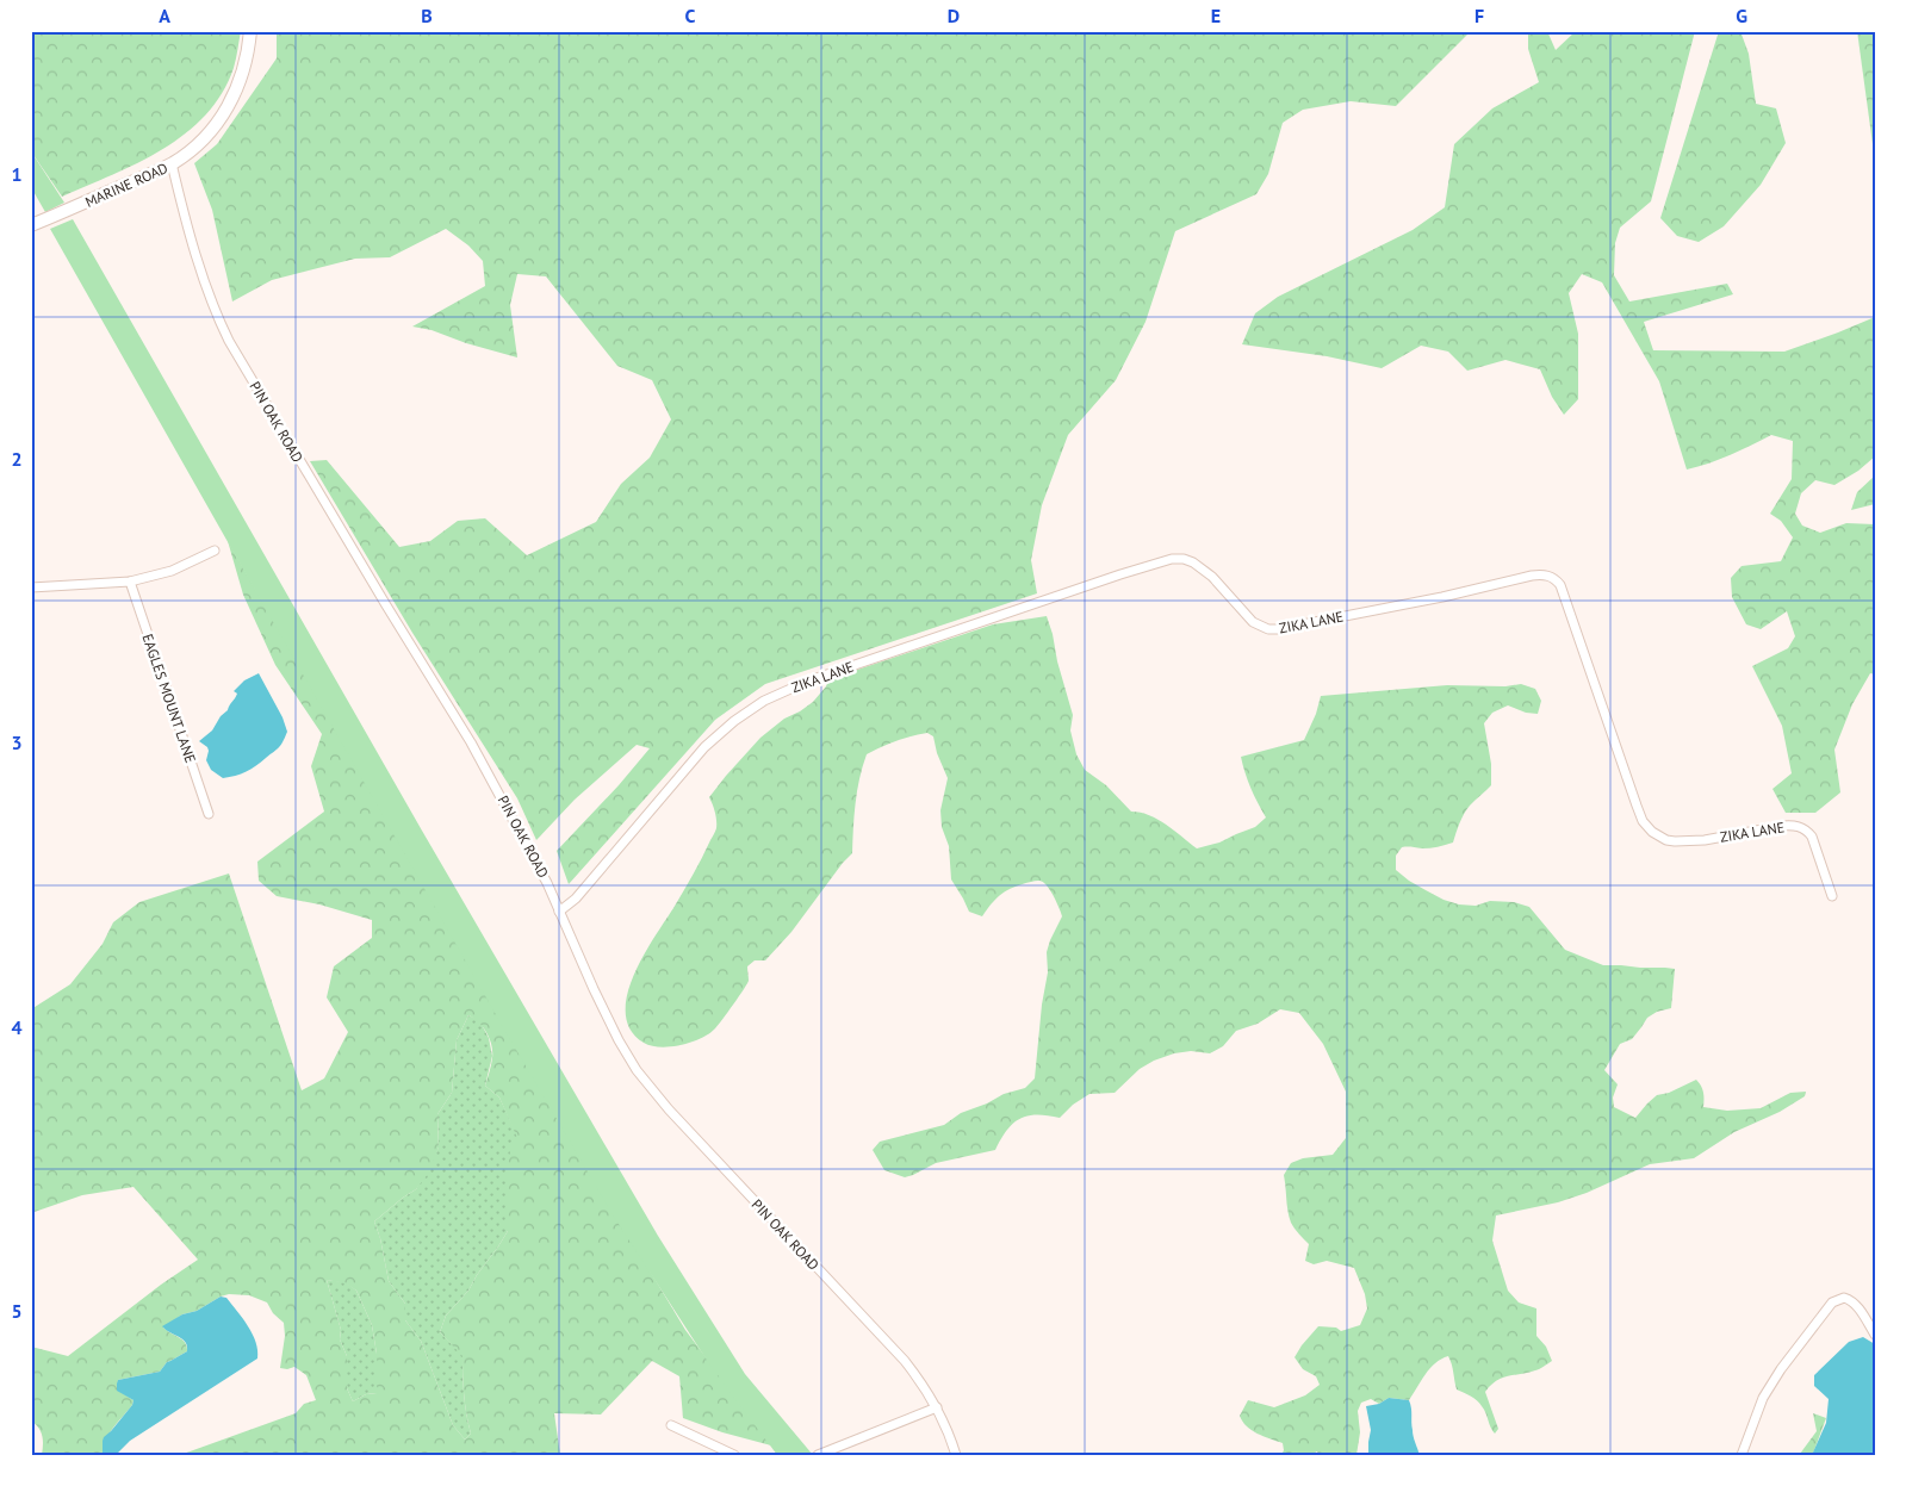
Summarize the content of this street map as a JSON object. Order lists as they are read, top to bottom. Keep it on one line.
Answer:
{"streets":{"main road":["MARINE ROAD"],"street":["PIN OAK ROAD","ZIKA LANE","EAGLES MOUNT LANE"]},"crossings":[["MARINE ROAD","PIN OAK ROAD"],["PIN OAK ROAD","ZIKA LANE"]],"grid":{"columns":["A","B","C","D","E","F","G"],"rows":["1","2","3","4","5"]}}
